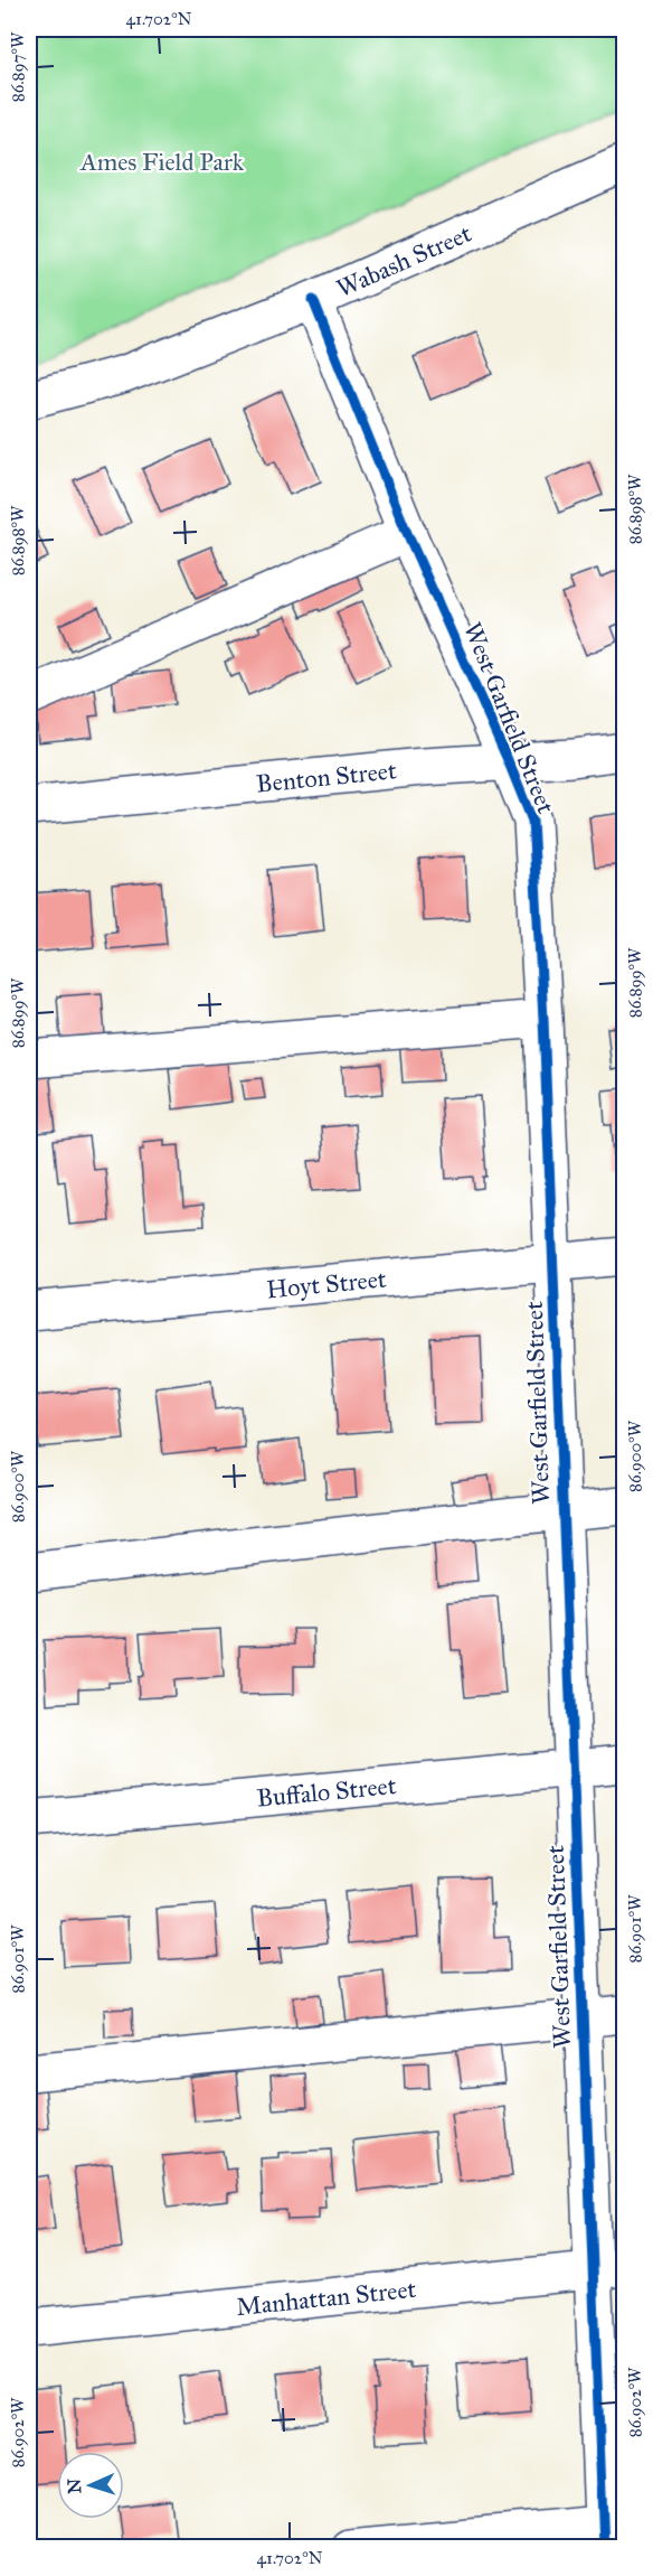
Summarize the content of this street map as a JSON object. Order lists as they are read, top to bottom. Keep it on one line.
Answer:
{"streets":{"street":["Wabash Street","West Garfield Street","Benton Street","Hoyt Street","Buffalo Street","Manhattan Street"]},"crossings":[["Wabash Street","West Garfield Street"],["West Garfield Street","Benton Street"],["West Garfield Street","Hoyt Street"],["West Garfield Street","Buffalo Street"],["West Garfield Street","Manhattan Street"]],"parks":["Ames Field Park"],"north":"left","coordinates":["41.702°N","86.897°W","86.898°W","86.899°W","86.900°W","86.901°W","86.902°W"]}
